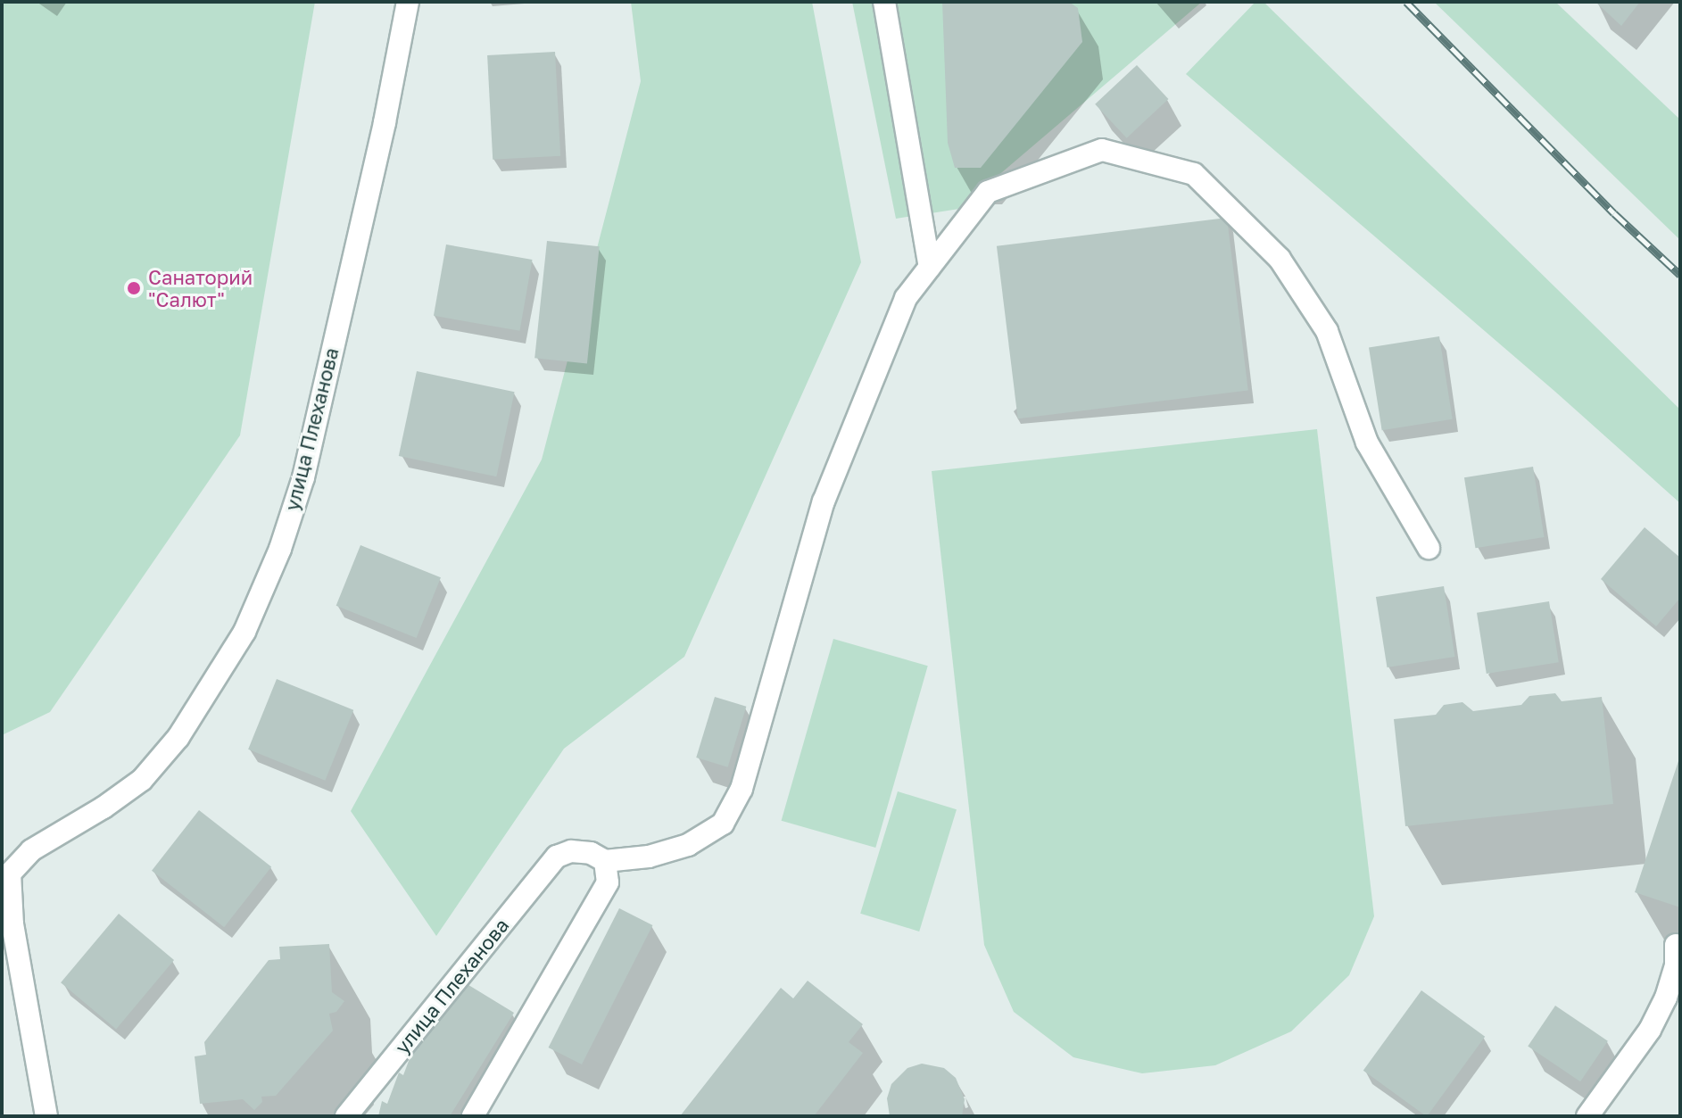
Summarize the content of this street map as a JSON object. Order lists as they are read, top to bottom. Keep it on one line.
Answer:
{"streets":{"street":["улица Плеханова"]},"places":["Санаторий \"Салют\""]}
